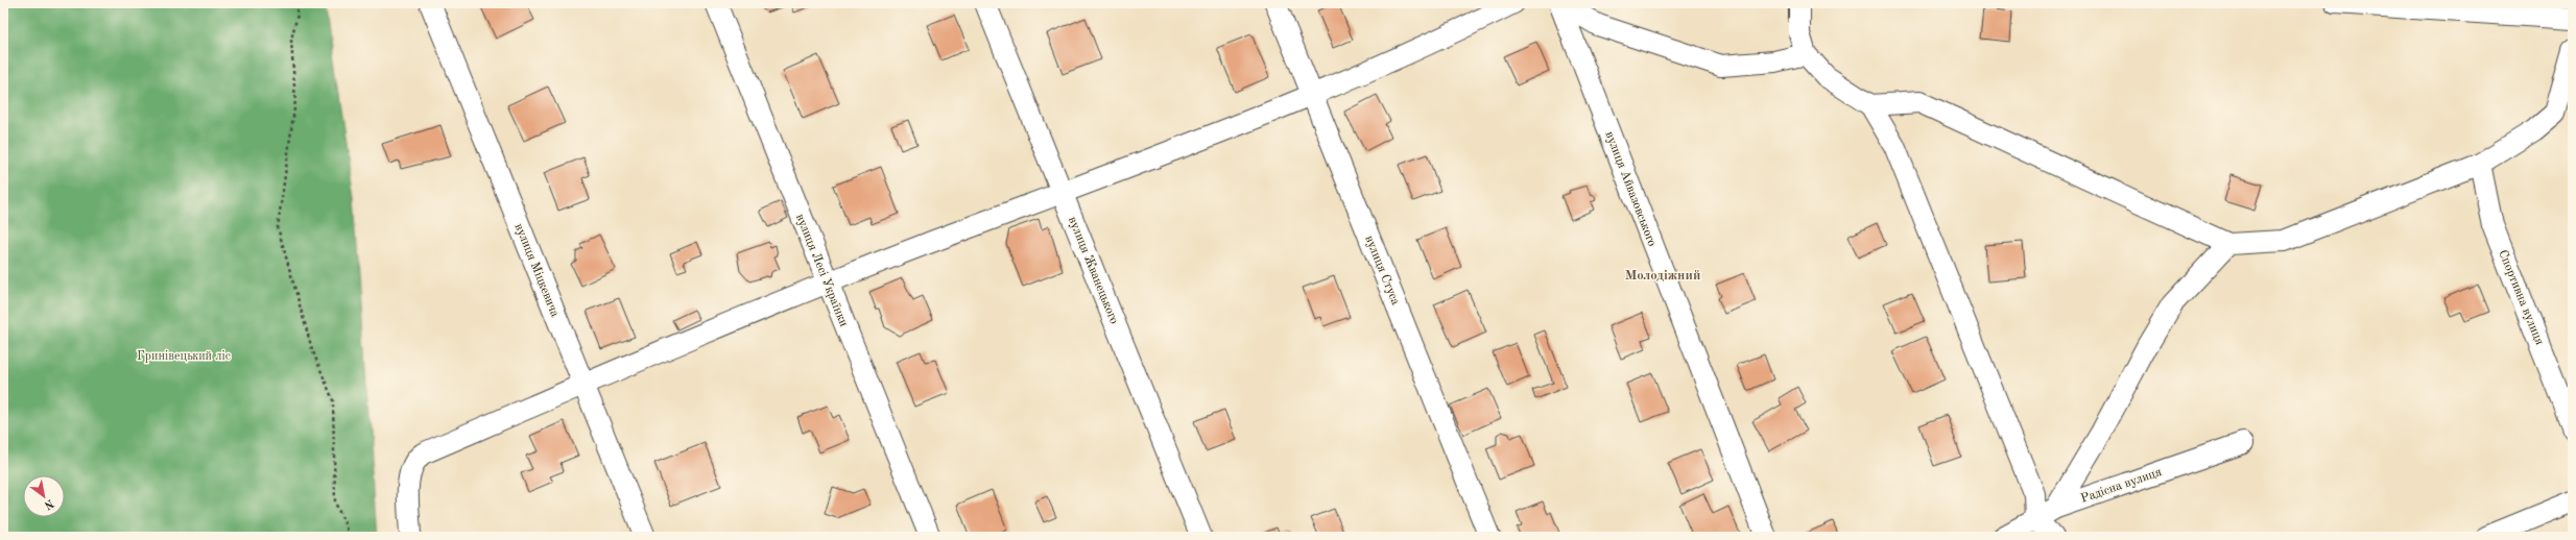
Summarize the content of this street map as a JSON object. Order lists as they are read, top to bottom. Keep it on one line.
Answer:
{"streets":{"street":["вулиця Айвазовського","вулиця Міцкевича","вулиця Лесі Українки","вулиця Жванецького","вулиця Стуса","Спортивна вулиця","Радісна вулиця"]},"districts":["Молодіжний"],"parks":["Гринівецький ліс"],"north":"bottom right"}
